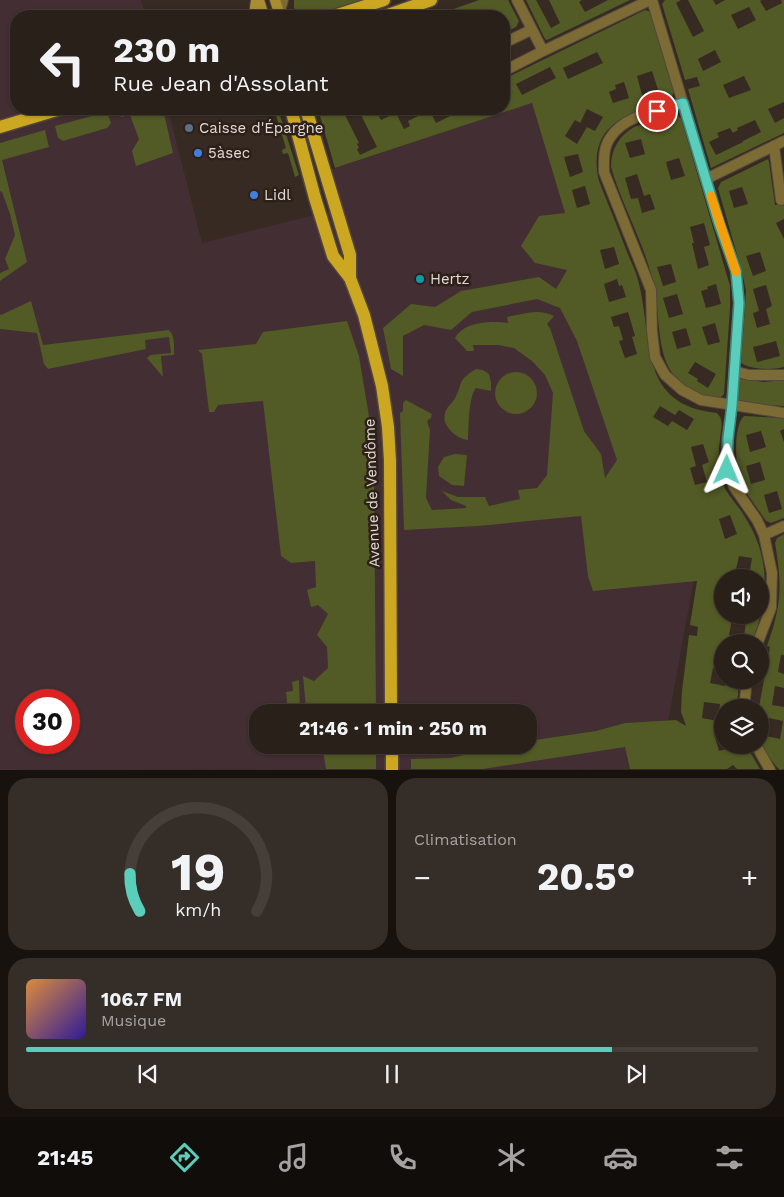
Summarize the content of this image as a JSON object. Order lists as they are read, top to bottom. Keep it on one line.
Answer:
{"streets":{"main road":["Avenue de Vendôme"]},"places":["Caisse d'Épargne","5àsec","Lidl","Hertz"],"page":{"turn":["230 m","Rue Jean d'Assolant"],"limit":"30","trip":"21:46 · 1 min · 250 m","tile":"Climatisation","heat":["−","20.5°","+"],"song":["106.7 FM","Musique"],"tabs":"21:45","gauge":["19","km/h"]}}
